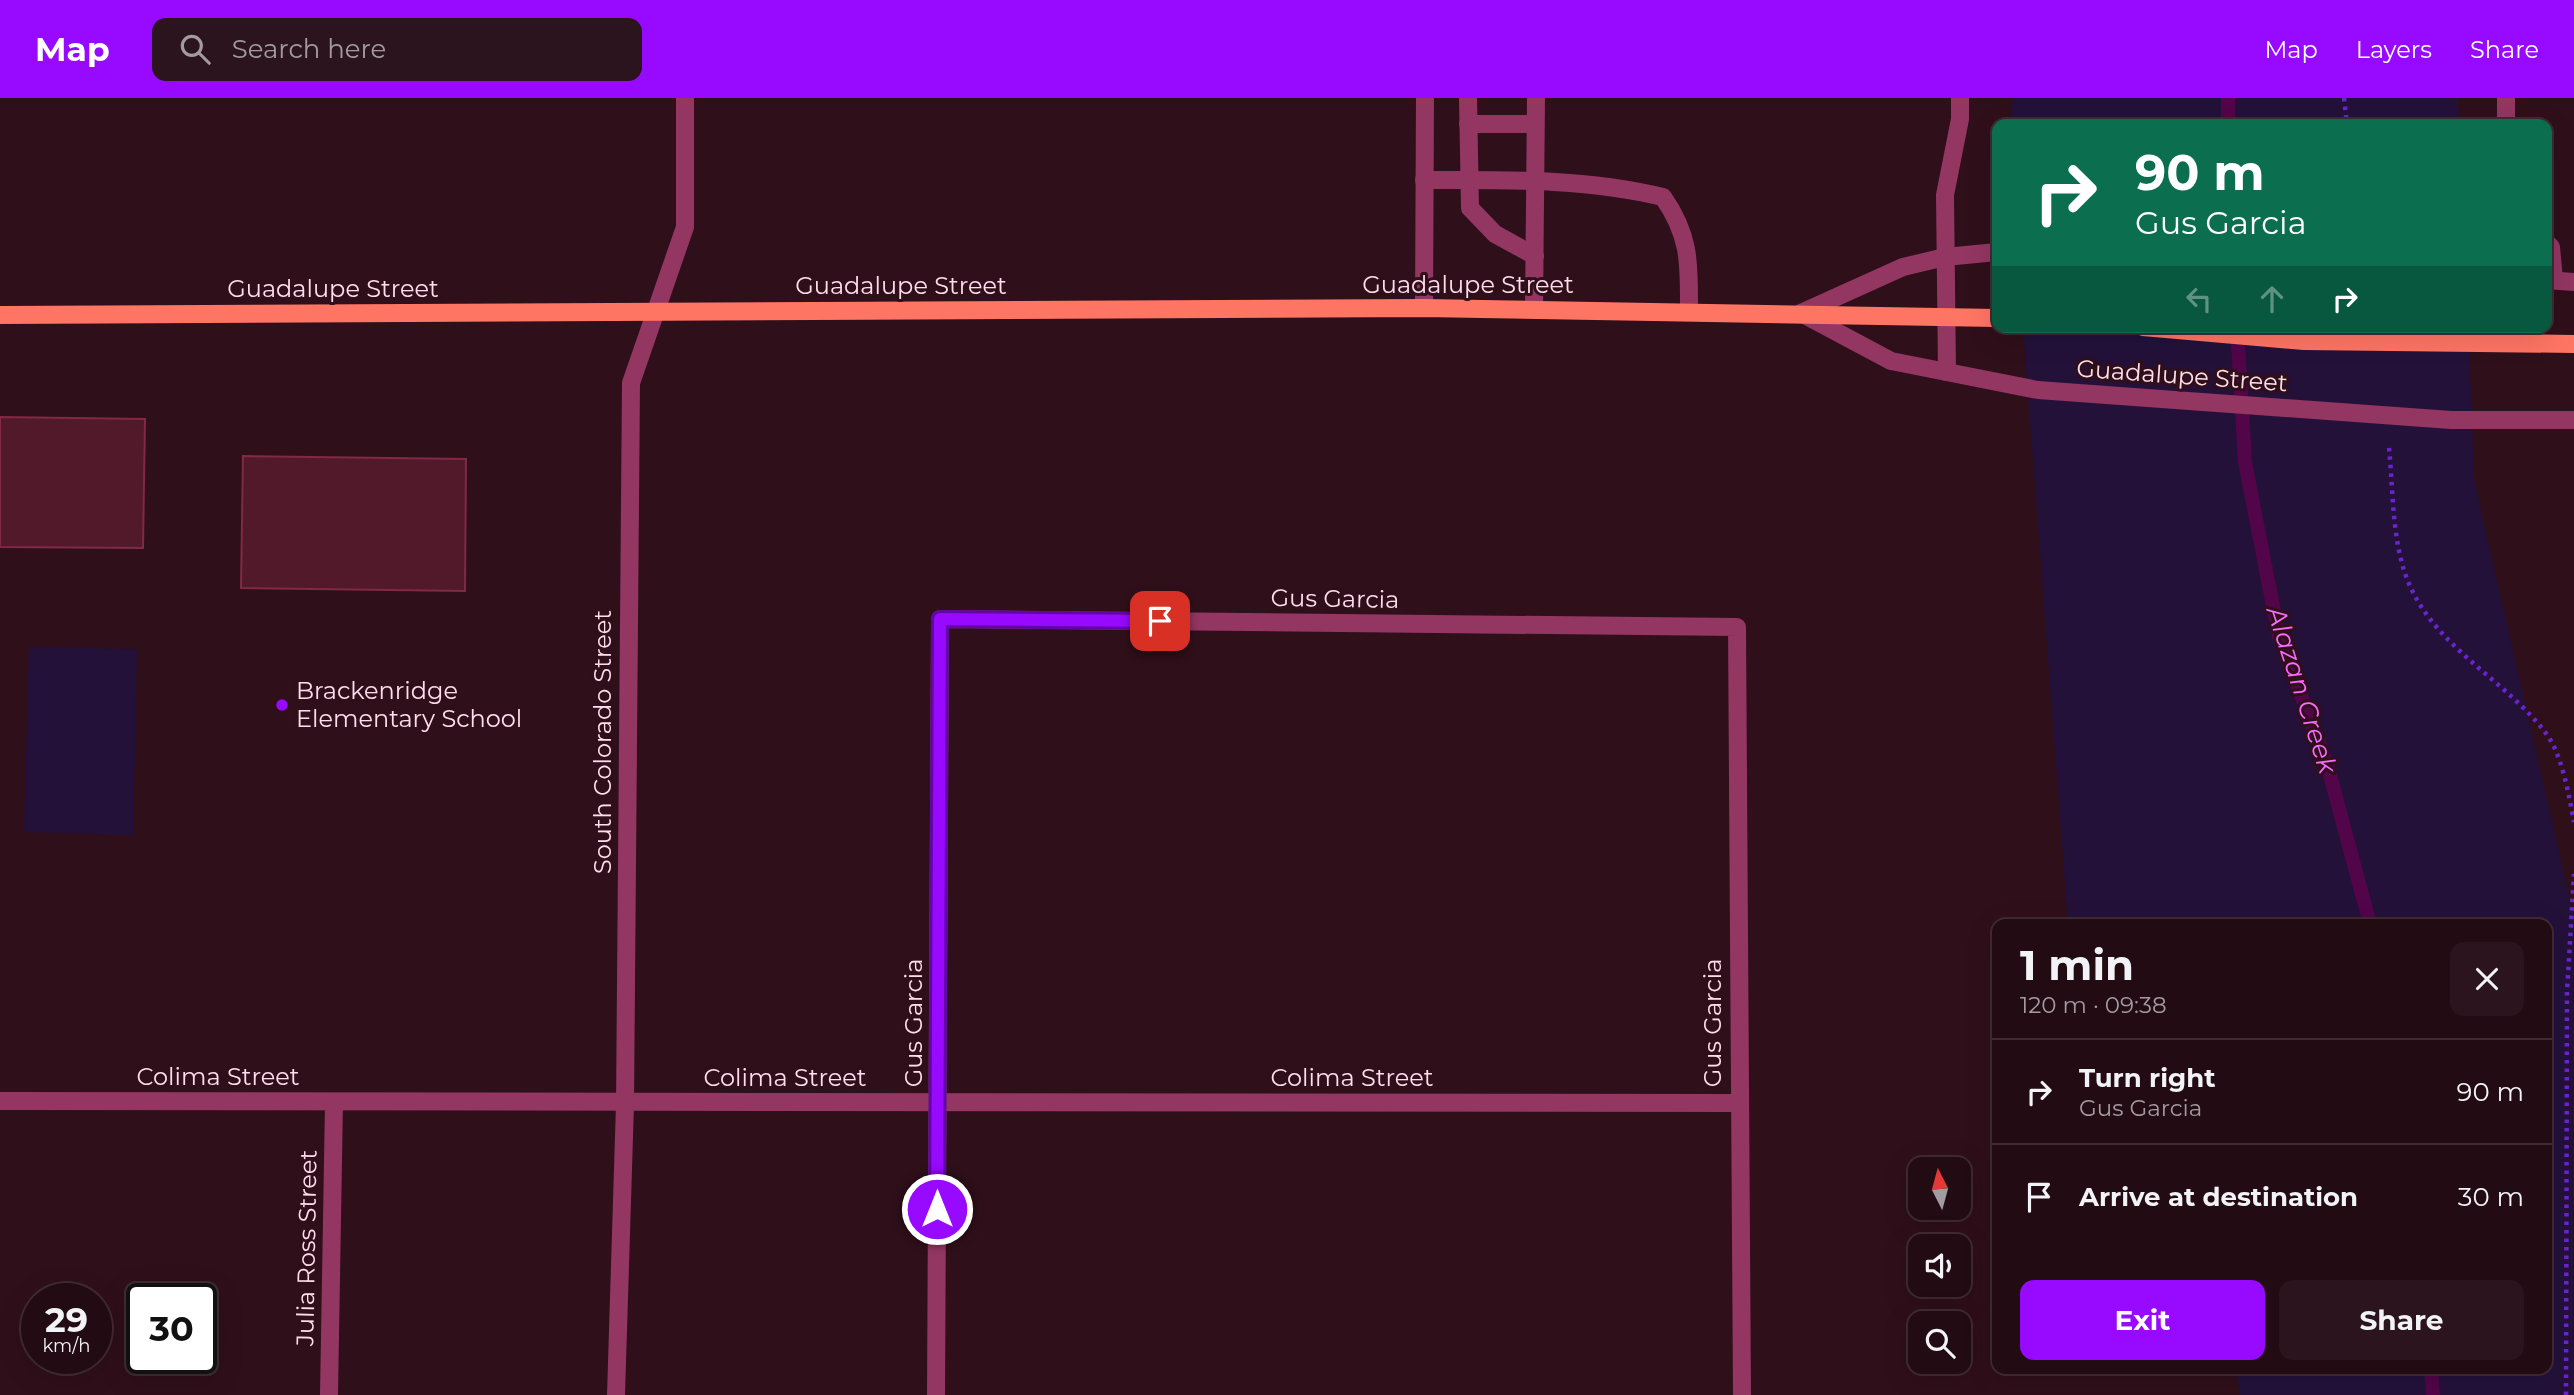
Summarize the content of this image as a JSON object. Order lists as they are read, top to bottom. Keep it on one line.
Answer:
{"streets":{"main road":["Guadalupe Street"],"street":["Gus Garcia","South Colorado Street","Colima Street","Julia Ross Street"]},"crossings":[["Guadalupe Street","South Colorado Street"],["Gus Garcia","Colima Street"],["South Colorado Street","Colima Street"],["Colima Street","Julia Ross Street"]],"water":["Alazan Creek"],"places":["Brackenridge Elementary School"],"north":"top","page":{"header":"Map","search":"Search here","nav":["Map","Layers","Share"],"turn":["90 m","Gus Garcia"],"heading":["1 min","120 m · 09:38"],"list":[{"name":"Turn right","note":"Gus Garcia","value":"90 m"},{"name":"Arrive at destination","value":"30 m"}],"buttons":["Exit","Share"],"speed":"29 km/h","limit":"30"}}
